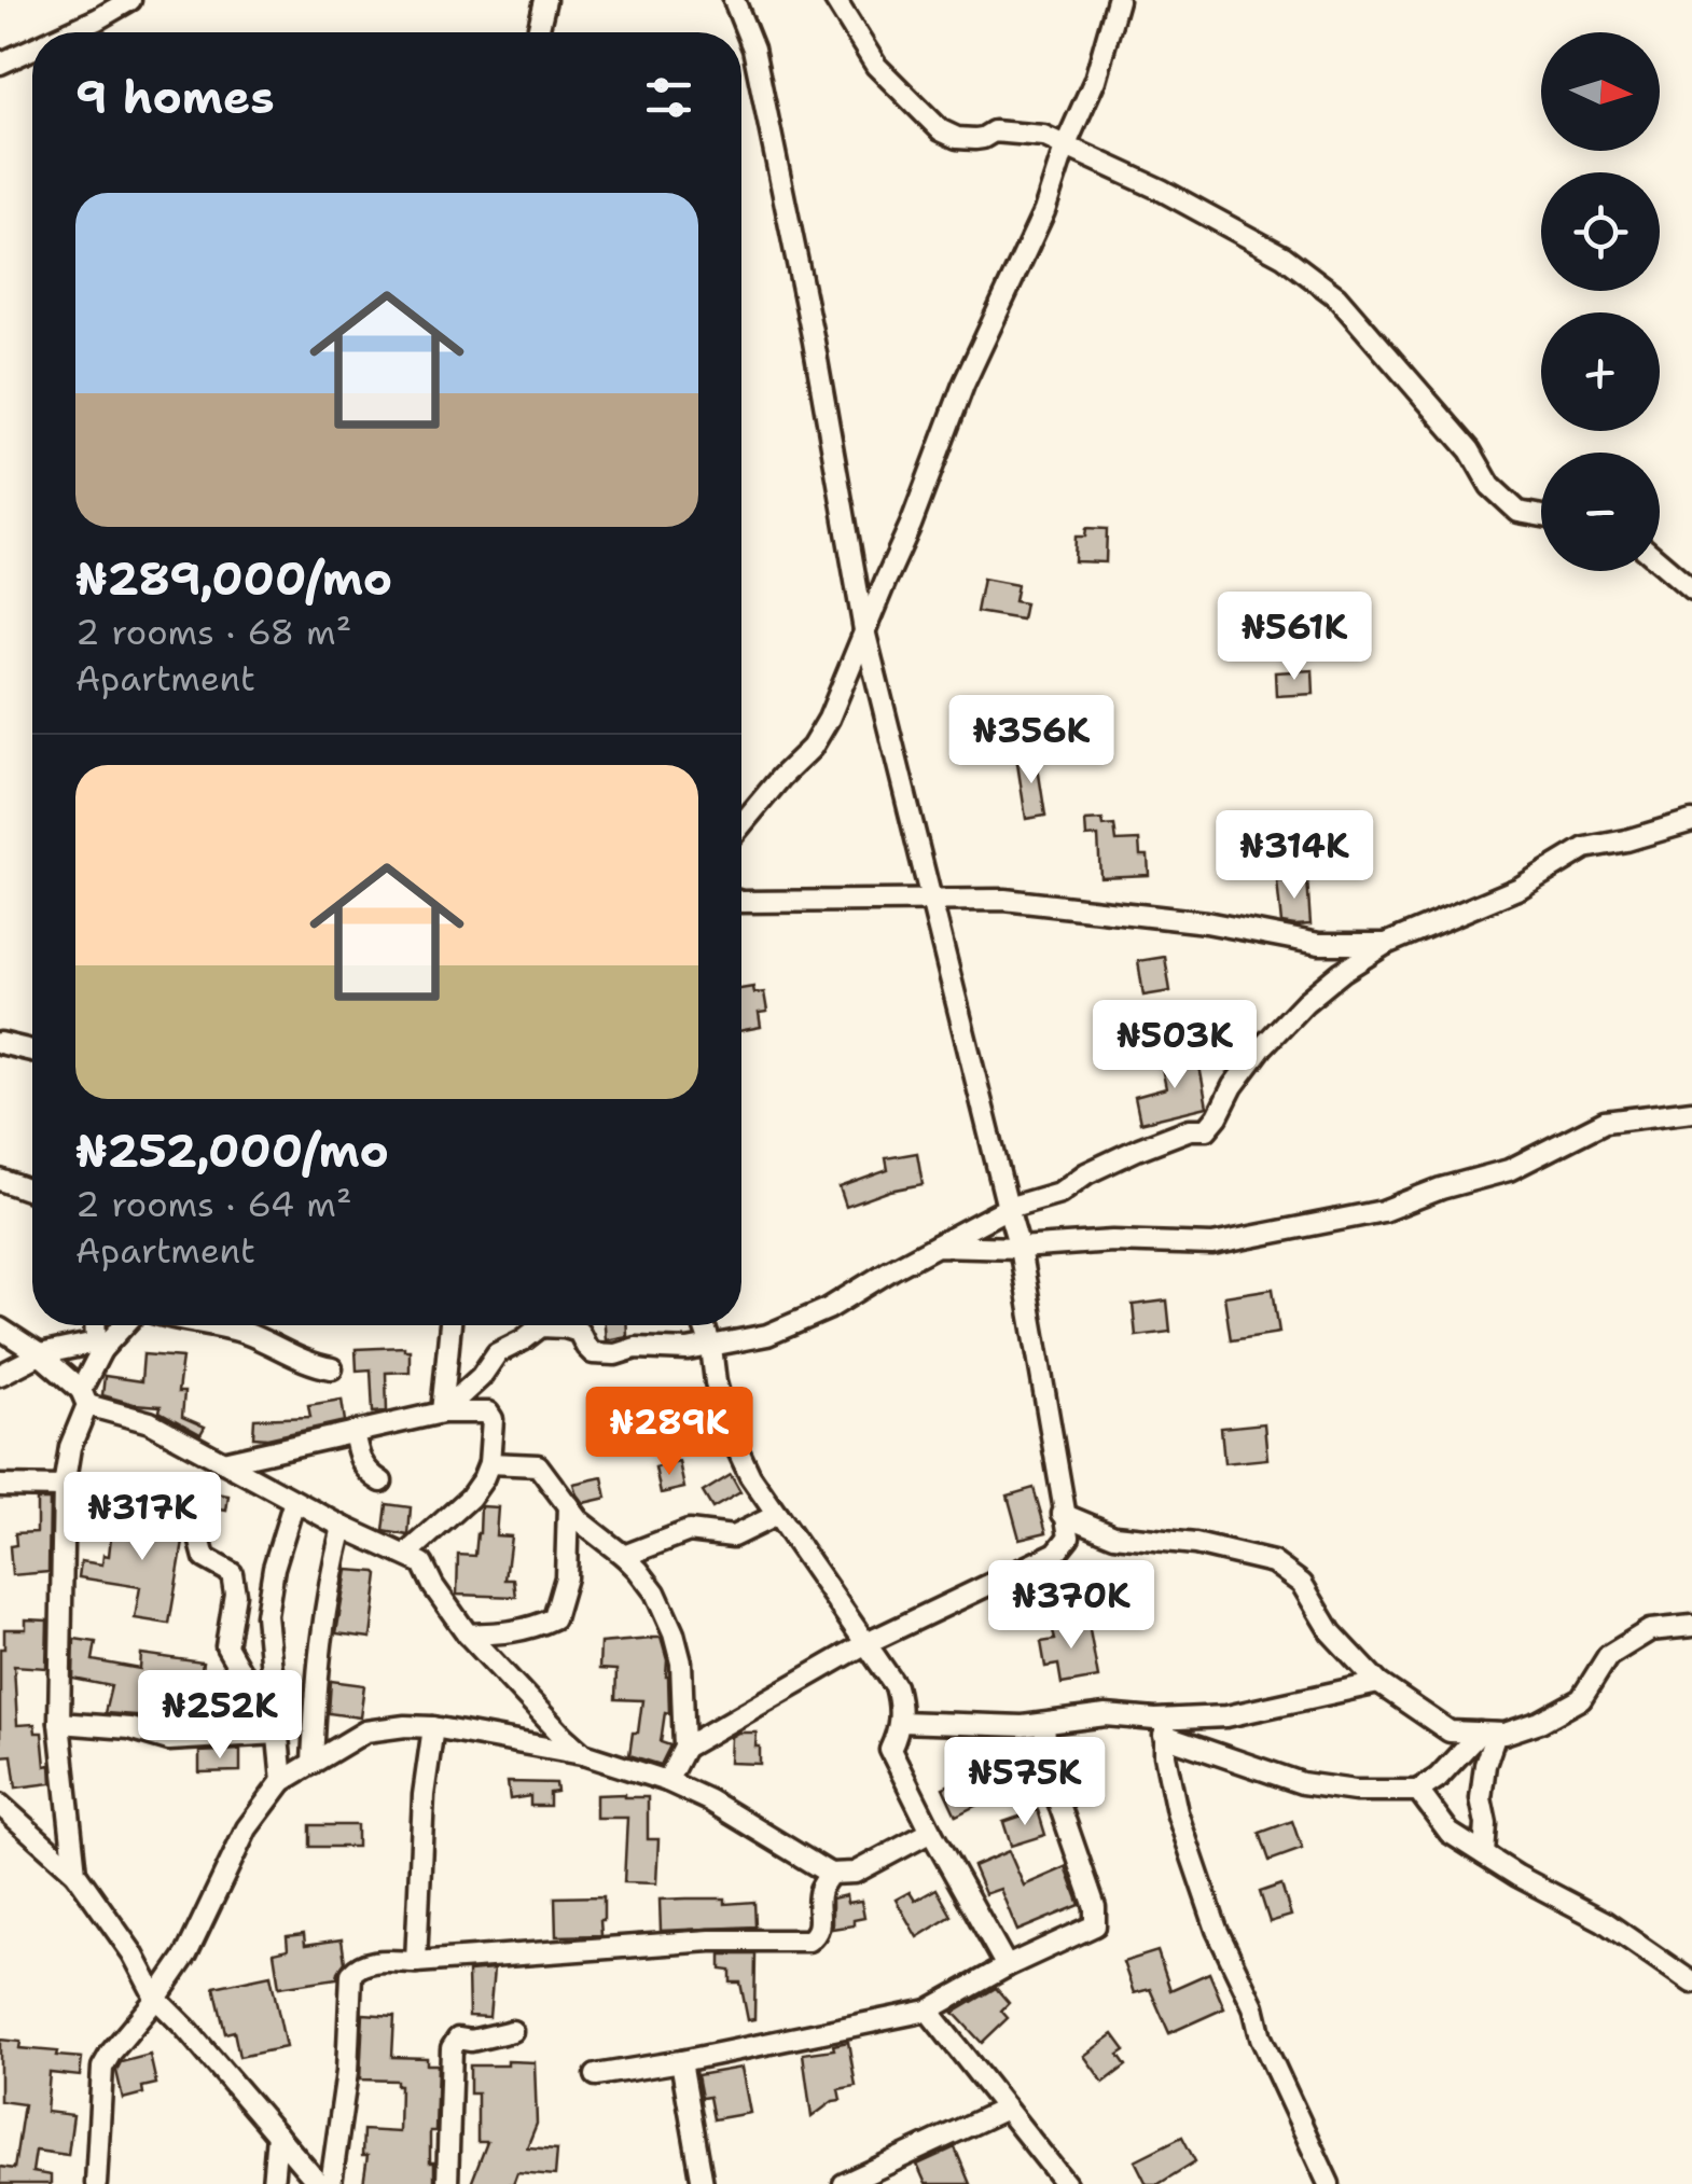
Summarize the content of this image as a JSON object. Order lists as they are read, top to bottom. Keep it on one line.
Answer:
{"north":"right","page":{"map_buttons":["+","−"],"heading":"9 homes","list":[{"name":"₦289,000/mo","note":"2 rooms · 68 m² · Apartment"},{"name":"₦252,000/mo","note":"2 rooms · 64 m² · Apartment"}],"price":["₦561K","₦356K","₦314K","₦503K","₦289K","₦317K","₦370K","₦252K","₦575K"]}}
